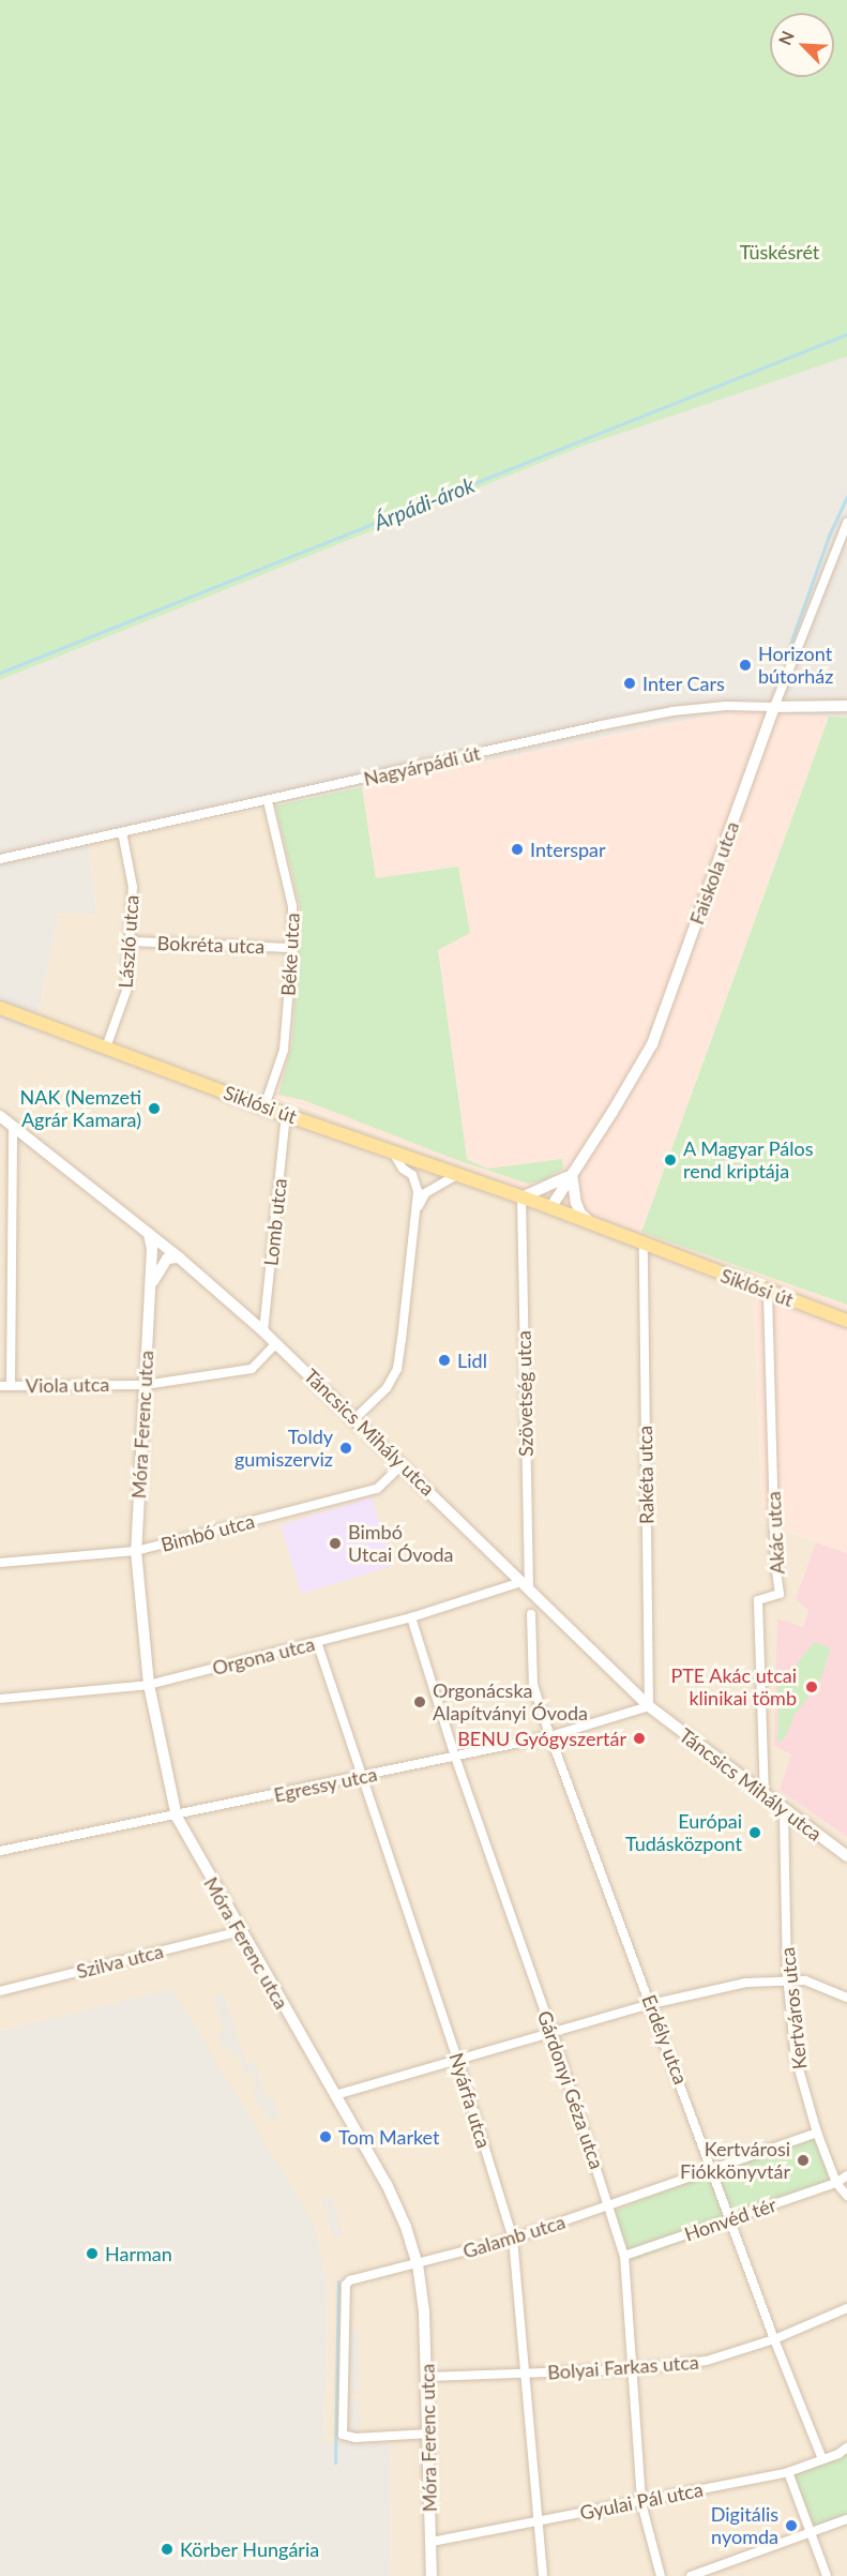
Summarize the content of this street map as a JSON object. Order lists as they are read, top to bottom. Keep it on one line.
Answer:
{"streets":{"main road":["Siklósi út"],"street":["Nagyárpádi út","Faiskola utca","László utca","Bokréta utca","Béke utca","Lomb utca","Viola utca","Szövetség utca","Móra Ferenc utca","Táncsics Mihály utca","Rakéta utca","Bimbó utca","Akác utca","Orgona utca","Egressy utca","Szilva utca","Kertváros utca","Erdély utca","Gárdonyi Géza utca","Nyárfa utca","Honvéd tér","Galamb utca","Bolyai Farkas utca","Gyulai Pál utca"]},"crossings":[["Nagyárpádi út","Faiskola utca"],["Nagyárpádi út","László utca"],["Nagyárpádi út","Béke utca"],["Faiskola utca","Siklósi út"],["László utca","Bokréta utca"],["László utca","Siklósi út"],["Bokréta utca","Béke utca"],["Béke utca","Siklósi út"],["Siklósi út","Lomb utca"],["Siklósi út","Szövetség utca"],["Siklósi út","Rakéta utca"],["Siklósi út","Akác utca"],["Lomb utca","Táncsics Mihály utca"],["Viola utca","Móra Ferenc utca"],["Viola utca","Táncsics Mihály utca"],["Szövetség utca","Táncsics Mihály utca"],["Szövetség utca","Orgona utca"],["Móra Ferenc utca","Táncsics Mihály utca"],["Móra Ferenc utca","Bimbó utca"],["Móra Ferenc utca","Orgona utca"],["Móra Ferenc utca","Egressy utca"],["Móra Ferenc utca","Szilva utca"],["Móra Ferenc utca","Galamb utca"],["Móra Ferenc utca","Bolyai Farkas utca"],["Móra Ferenc utca","Gyulai Pál utca"],["Táncsics Mihály utca","Rakéta utca"],["Táncsics Mihály utca","Bimbó utca"],["Táncsics Mihály utca","Akác utca"],["Táncsics Mihály utca","Orgona utca"],["Táncsics Mihály utca","Egressy utca"],["Táncsics Mihály utca","Kertváros utca"],["Rakéta utca","Egressy utca"],["Orgona utca","Gárdonyi Géza utca"],["Orgona utca","Nyárfa utca"],["Egressy utca","Erdély utca"],["Egressy utca","Gárdonyi Géza utca"],["Egressy utca","Nyárfa utca"],["Kertváros utca","Honvéd tér"],["Erdély utca","Honvéd tér"],["Erdély utca","Bolyai Farkas utca"],["Erdély utca","Gyulai Pál utca"],["Gárdonyi Géza utca","Honvéd tér"],["Gárdonyi Géza utca","Galamb utca"],["Gárdonyi Géza utca","Bolyai Farkas utca"],["Gárdonyi Géza utca","Gyulai Pál utca"],["Nyárfa utca","Galamb utca"],["Nyárfa utca","Bolyai Farkas utca"],["Nyárfa utca","Gyulai Pál utca"]],"water":["Árpádi-árok"],"parks":["Tüskésrét"],"places":["Horizont bútorház","Inter Cars","Interspar","NAK (Nemzeti Agrár Kamara)","A Magyar Pálos rend kriptája","Lidl","Toldy gumiszerviz","Bimbó Utcai Óvoda","PTE Akác utcai klinikai tömb","Orgonácska Alapítványi Óvoda","BENU Gyógyszertár","Európai Tudásközpont","Tom Market","Kertvárosi Fiókkönyvtár","Harman","Digitális nyomda","Körber Hungária"],"north":"top left"}
